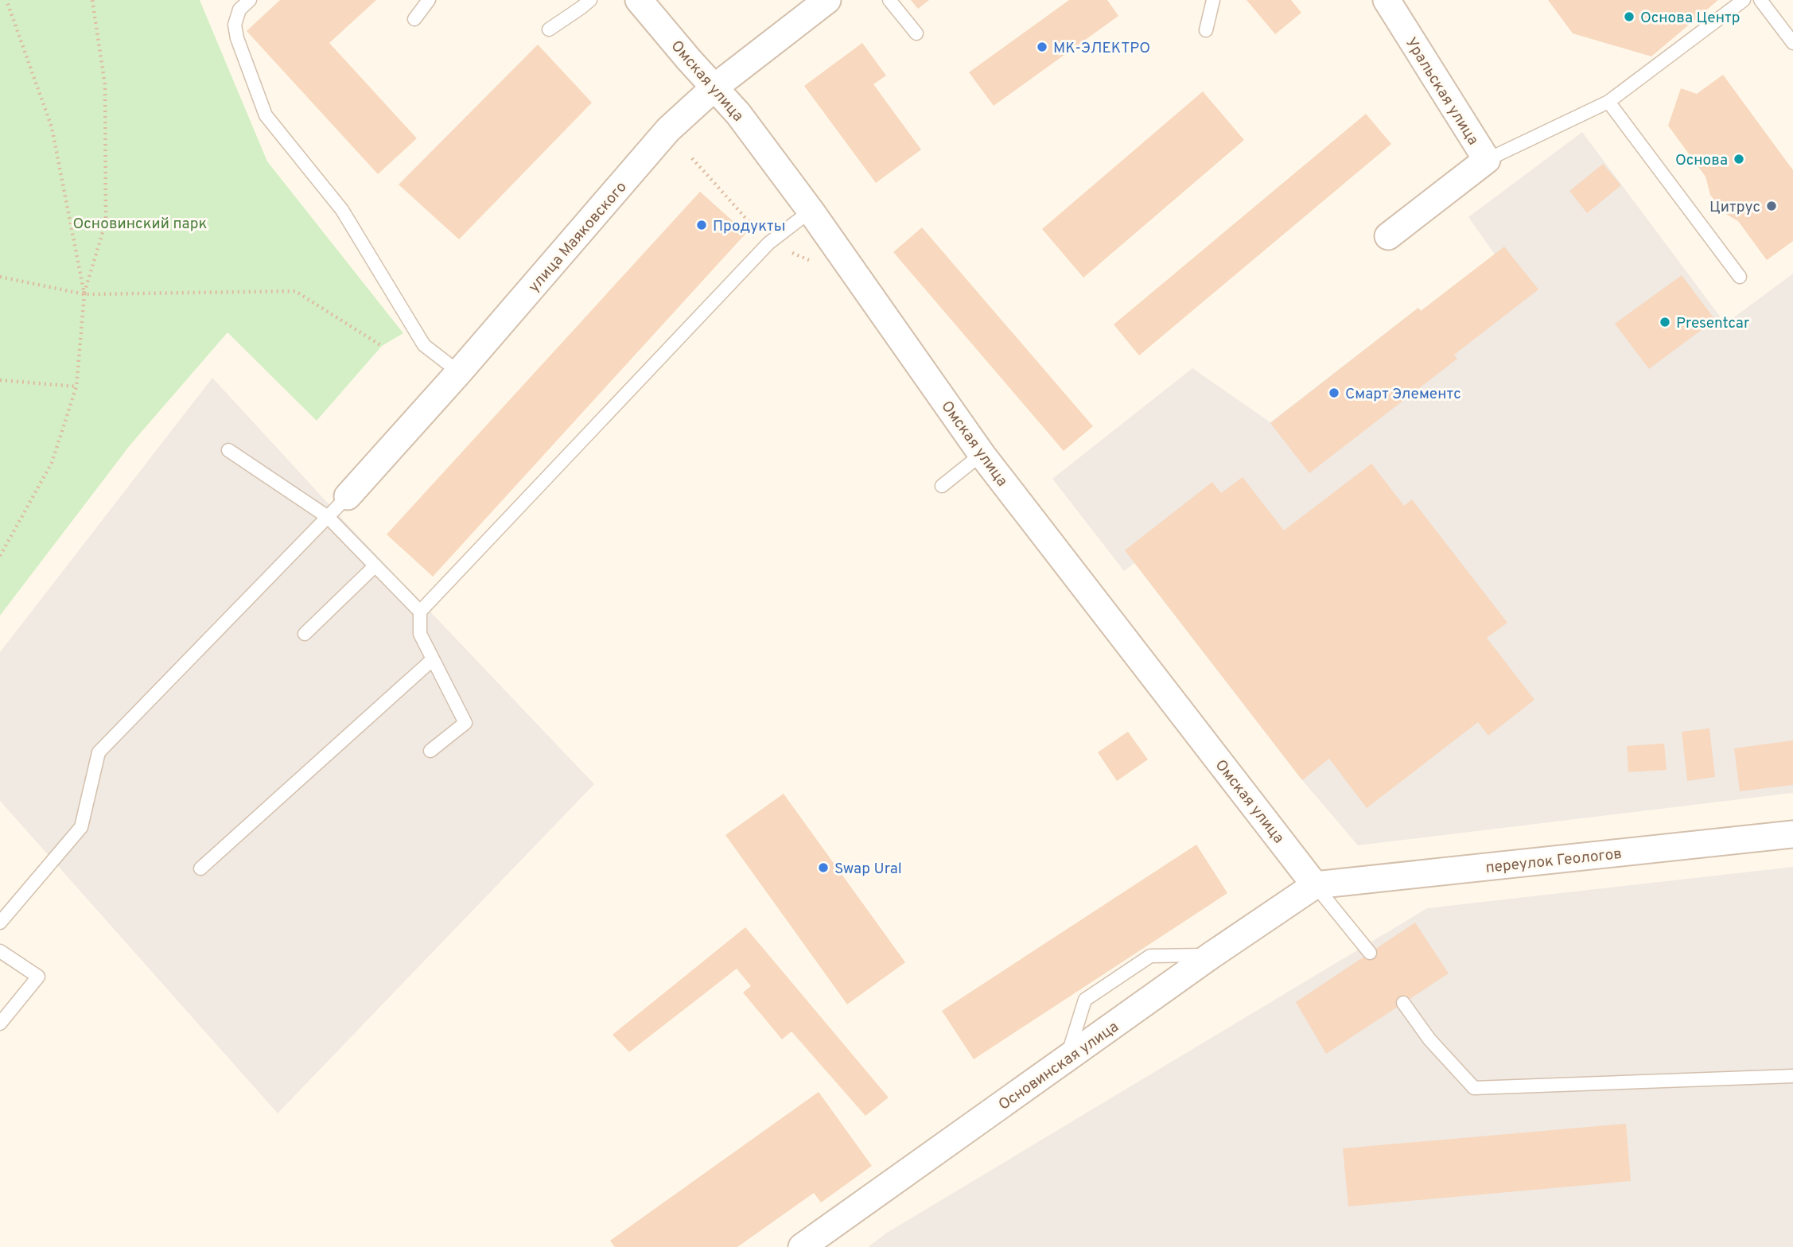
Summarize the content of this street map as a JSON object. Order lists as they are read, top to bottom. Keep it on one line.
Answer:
{"streets":{"street":["Омская улица","Уральская улица","улица Маяковского","переулок Геологов","Основинская улица"]},"crossings":[["Омская улица","улица Маяковского"],["Омская улица","переулок Геологов"],["Омская улица","Основинская улица"],["переулок Геологов","Основинская улица"]],"parks":["Основинский парк"],"places":["Основа Центр","МК-ЭЛЕКТРО","Основа","Цитрус","Продукты","Presentcar","Смарт Элементс","Swap Ural"]}
